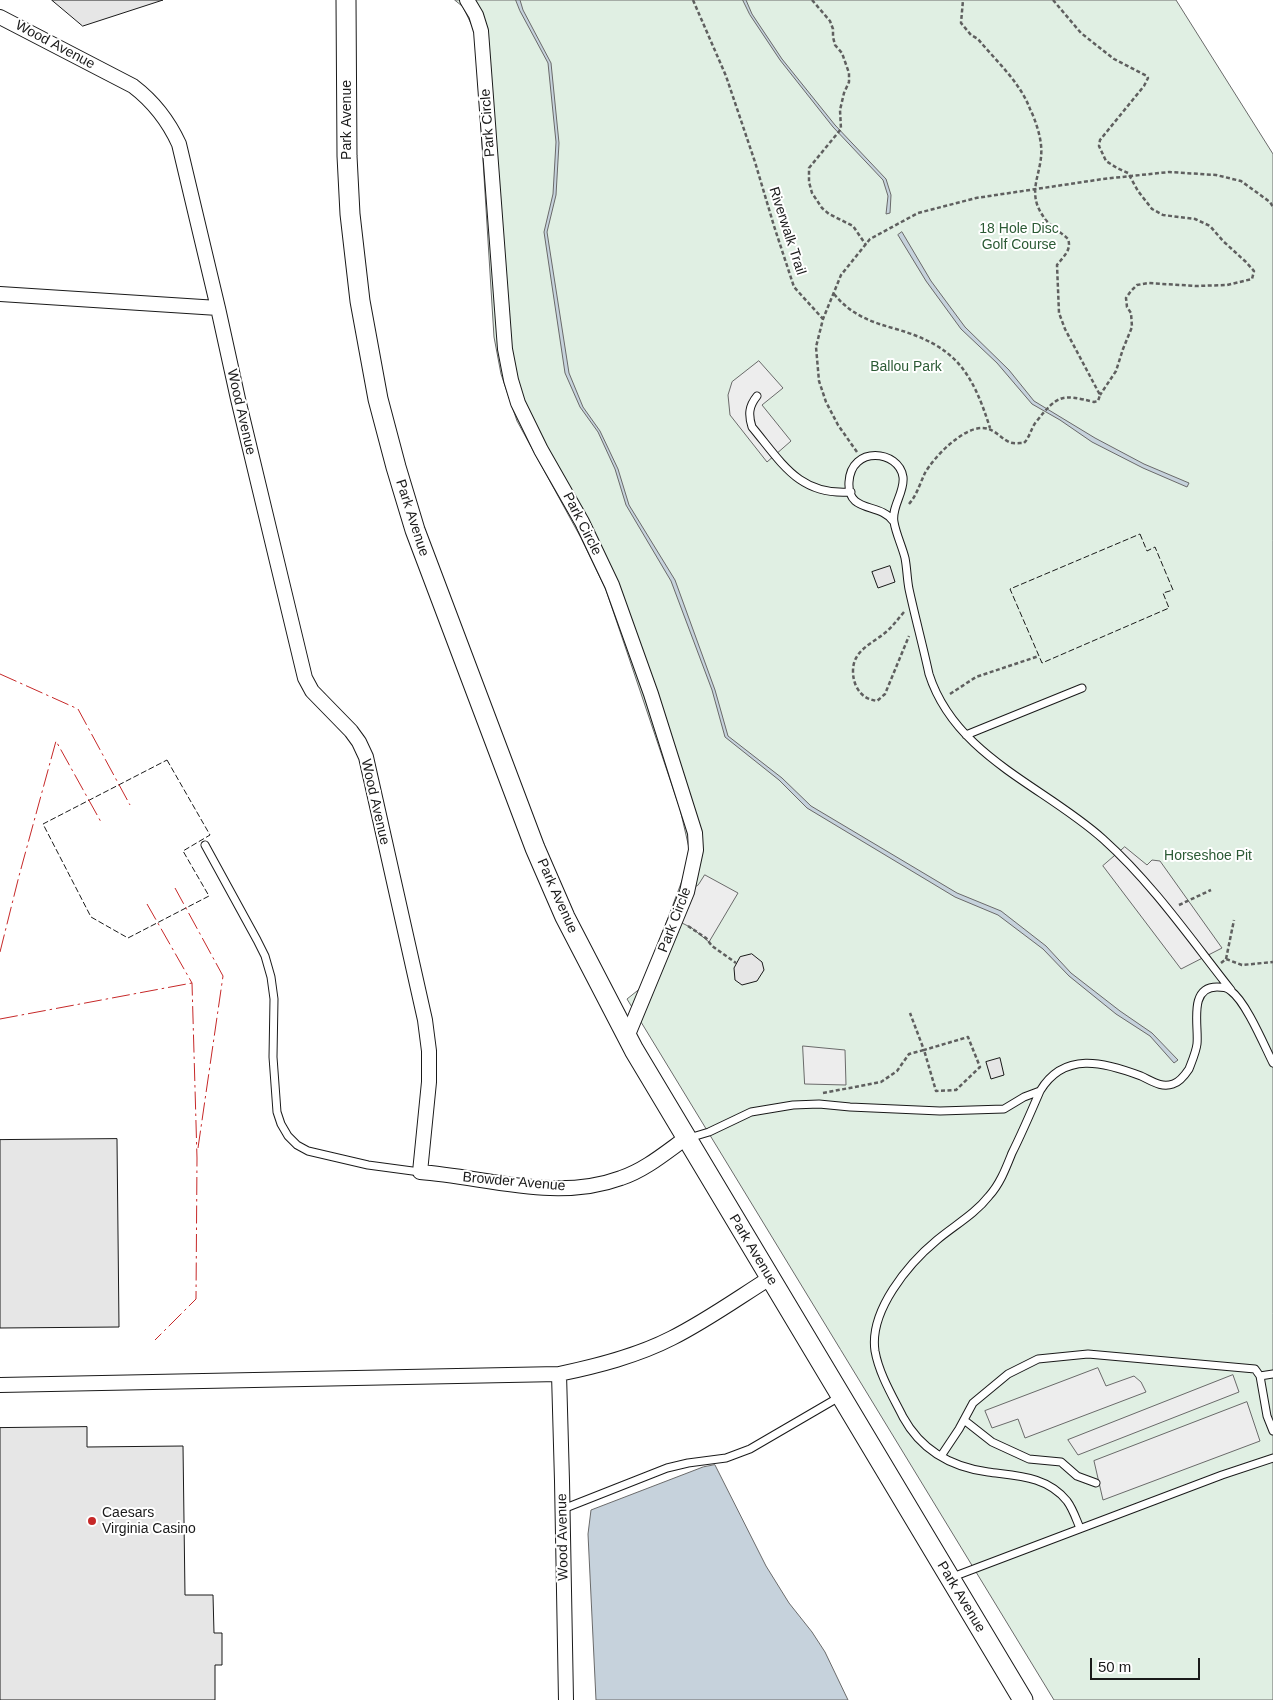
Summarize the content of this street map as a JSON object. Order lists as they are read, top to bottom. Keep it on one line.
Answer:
{"streets":{"main road":["Park Avenue"],"street":["Wood Avenue","Park Circle","Browder Avenue"],"path":["Riverwalk Trail"]},"crossings":[["Wood Avenue","Browder Avenue"],["Park Avenue","Park Circle"],["Park Avenue","Browder Avenue"]],"parks":["18 Hole Disc Golf Course","Ballou Park","Horseshoe Pit"],"places":["Caesars Virginia Casino"],"scale_bar":"50 m"}
